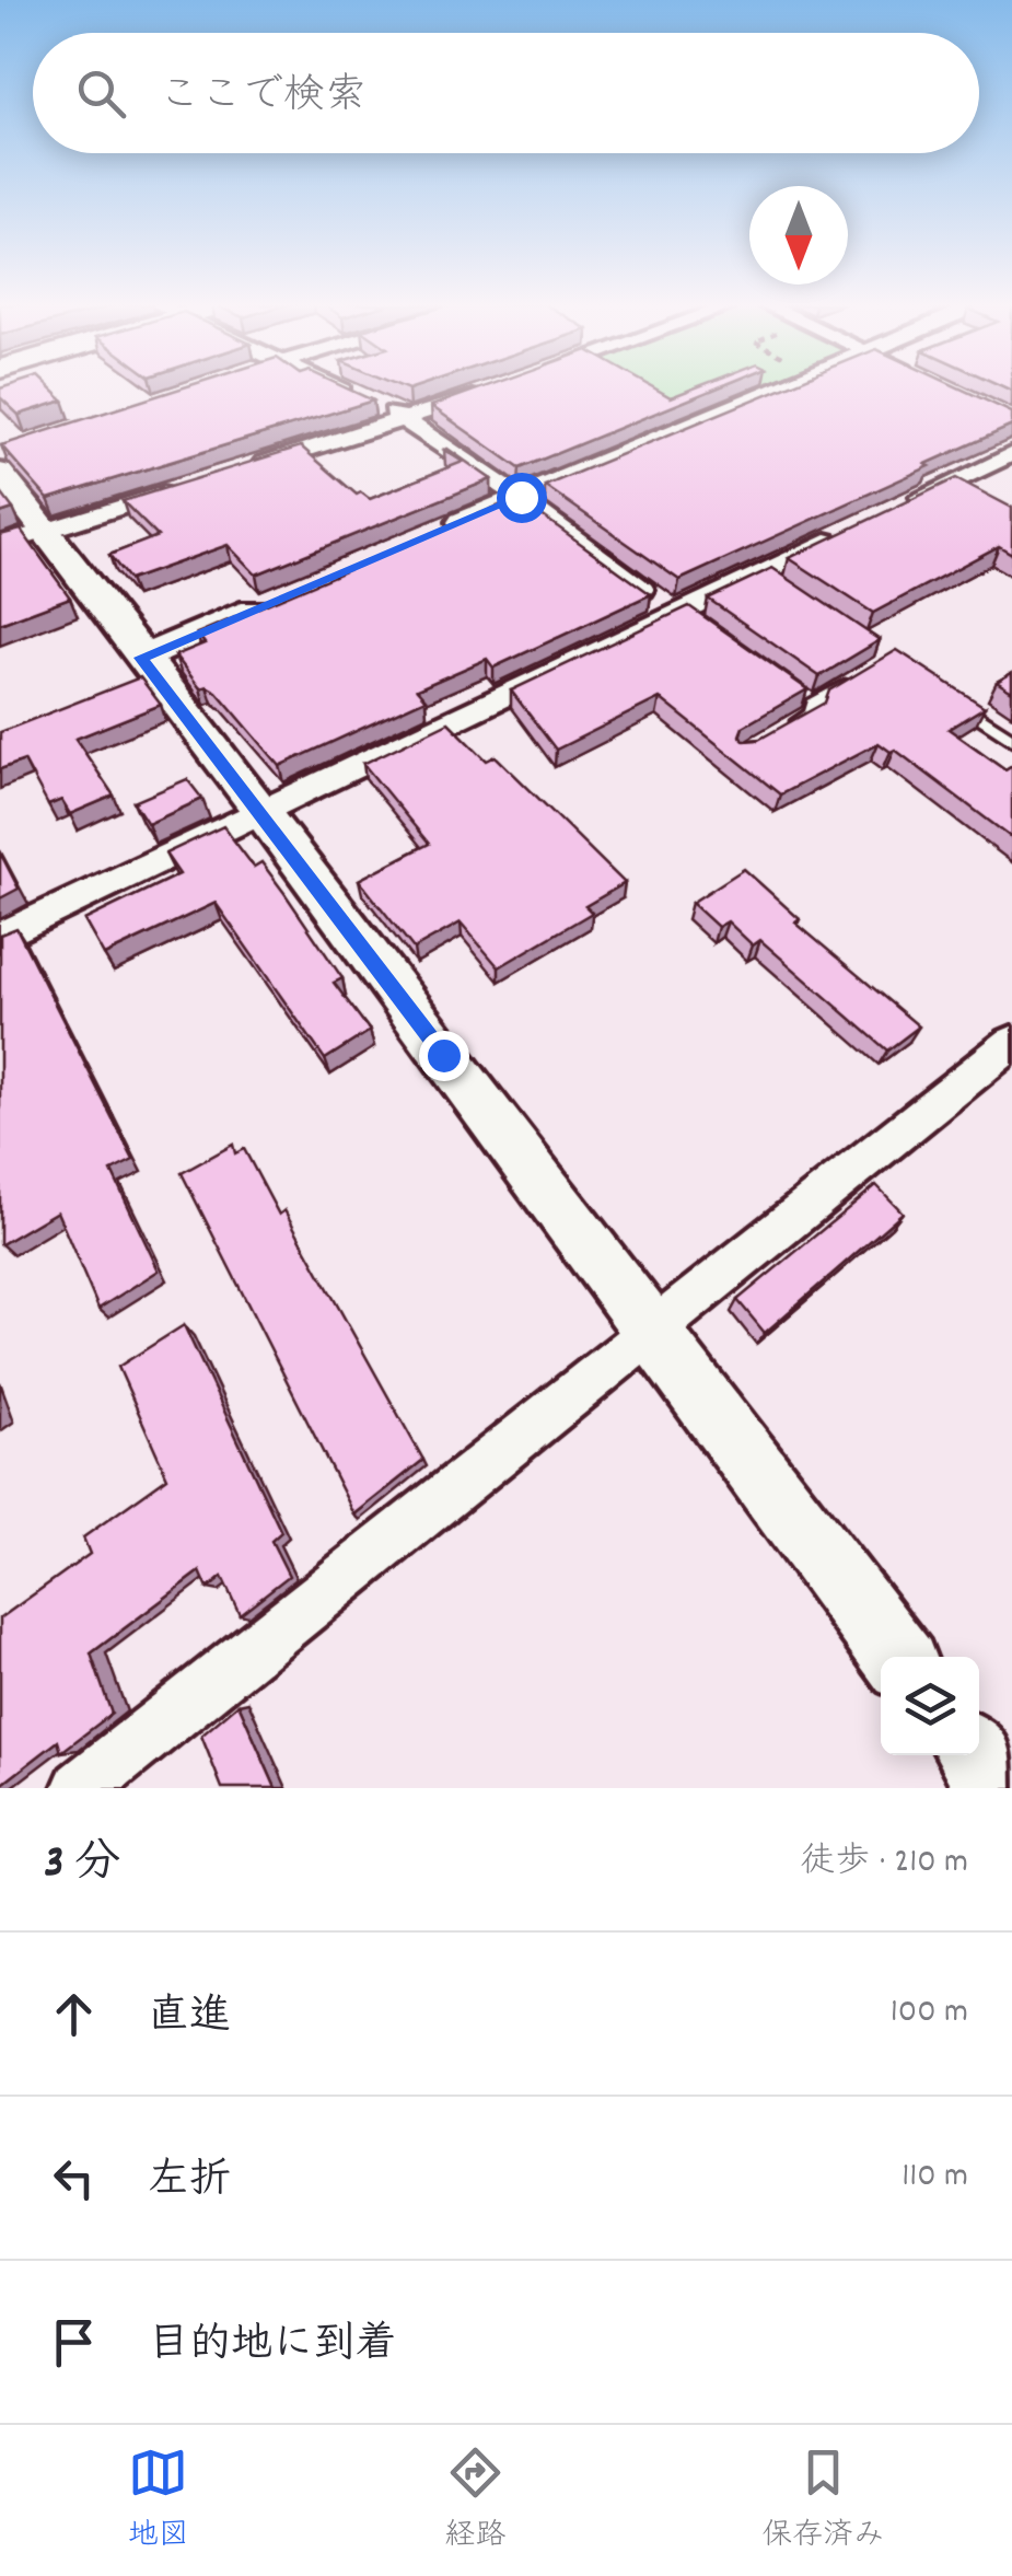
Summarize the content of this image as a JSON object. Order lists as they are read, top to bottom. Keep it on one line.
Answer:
{"north":"bottom","page":{"search":"ここで検索","heading":["3 分","徒歩 · 210 m"],"list":[["直進","100 m"],["左折","110 m"],"目的地に到着"],"nav":["地図","経路","保存済み"]}}
